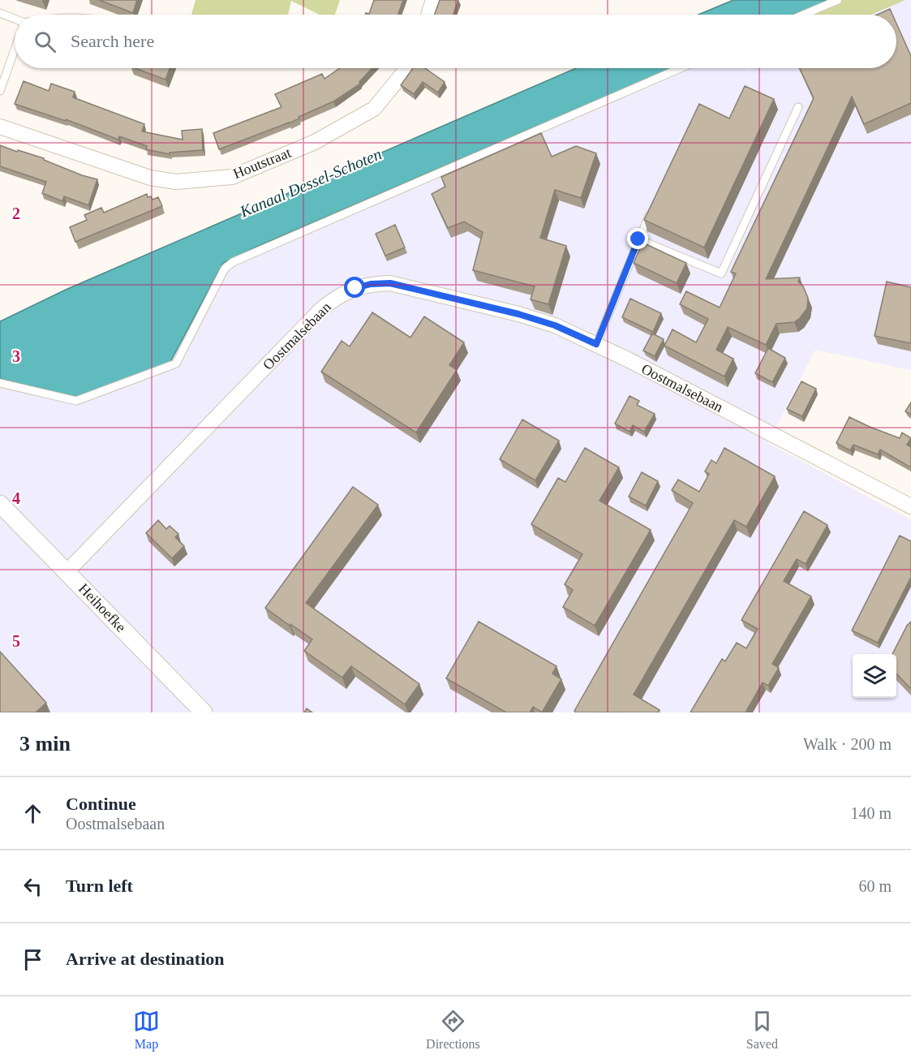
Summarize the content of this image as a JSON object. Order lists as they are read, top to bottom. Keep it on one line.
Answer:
{"streets":{"street":["Houtstraat","Oostmalsebaan","Heihoefke"]},"crossings":[["Oostmalsebaan","Heihoefke"]],"water":["Kanaal Dessel-Schoten"],"page":{"search":"Search here","heading":["3 min","Walk · 200 m"],"list":[["Continue","Oostmalsebaan","140 m"],["Turn left","60 m"],"Arrive at destination"],"nav":["Map","Directions","Saved"]},"grid":{"rows":["2","3","4","5"]}}
